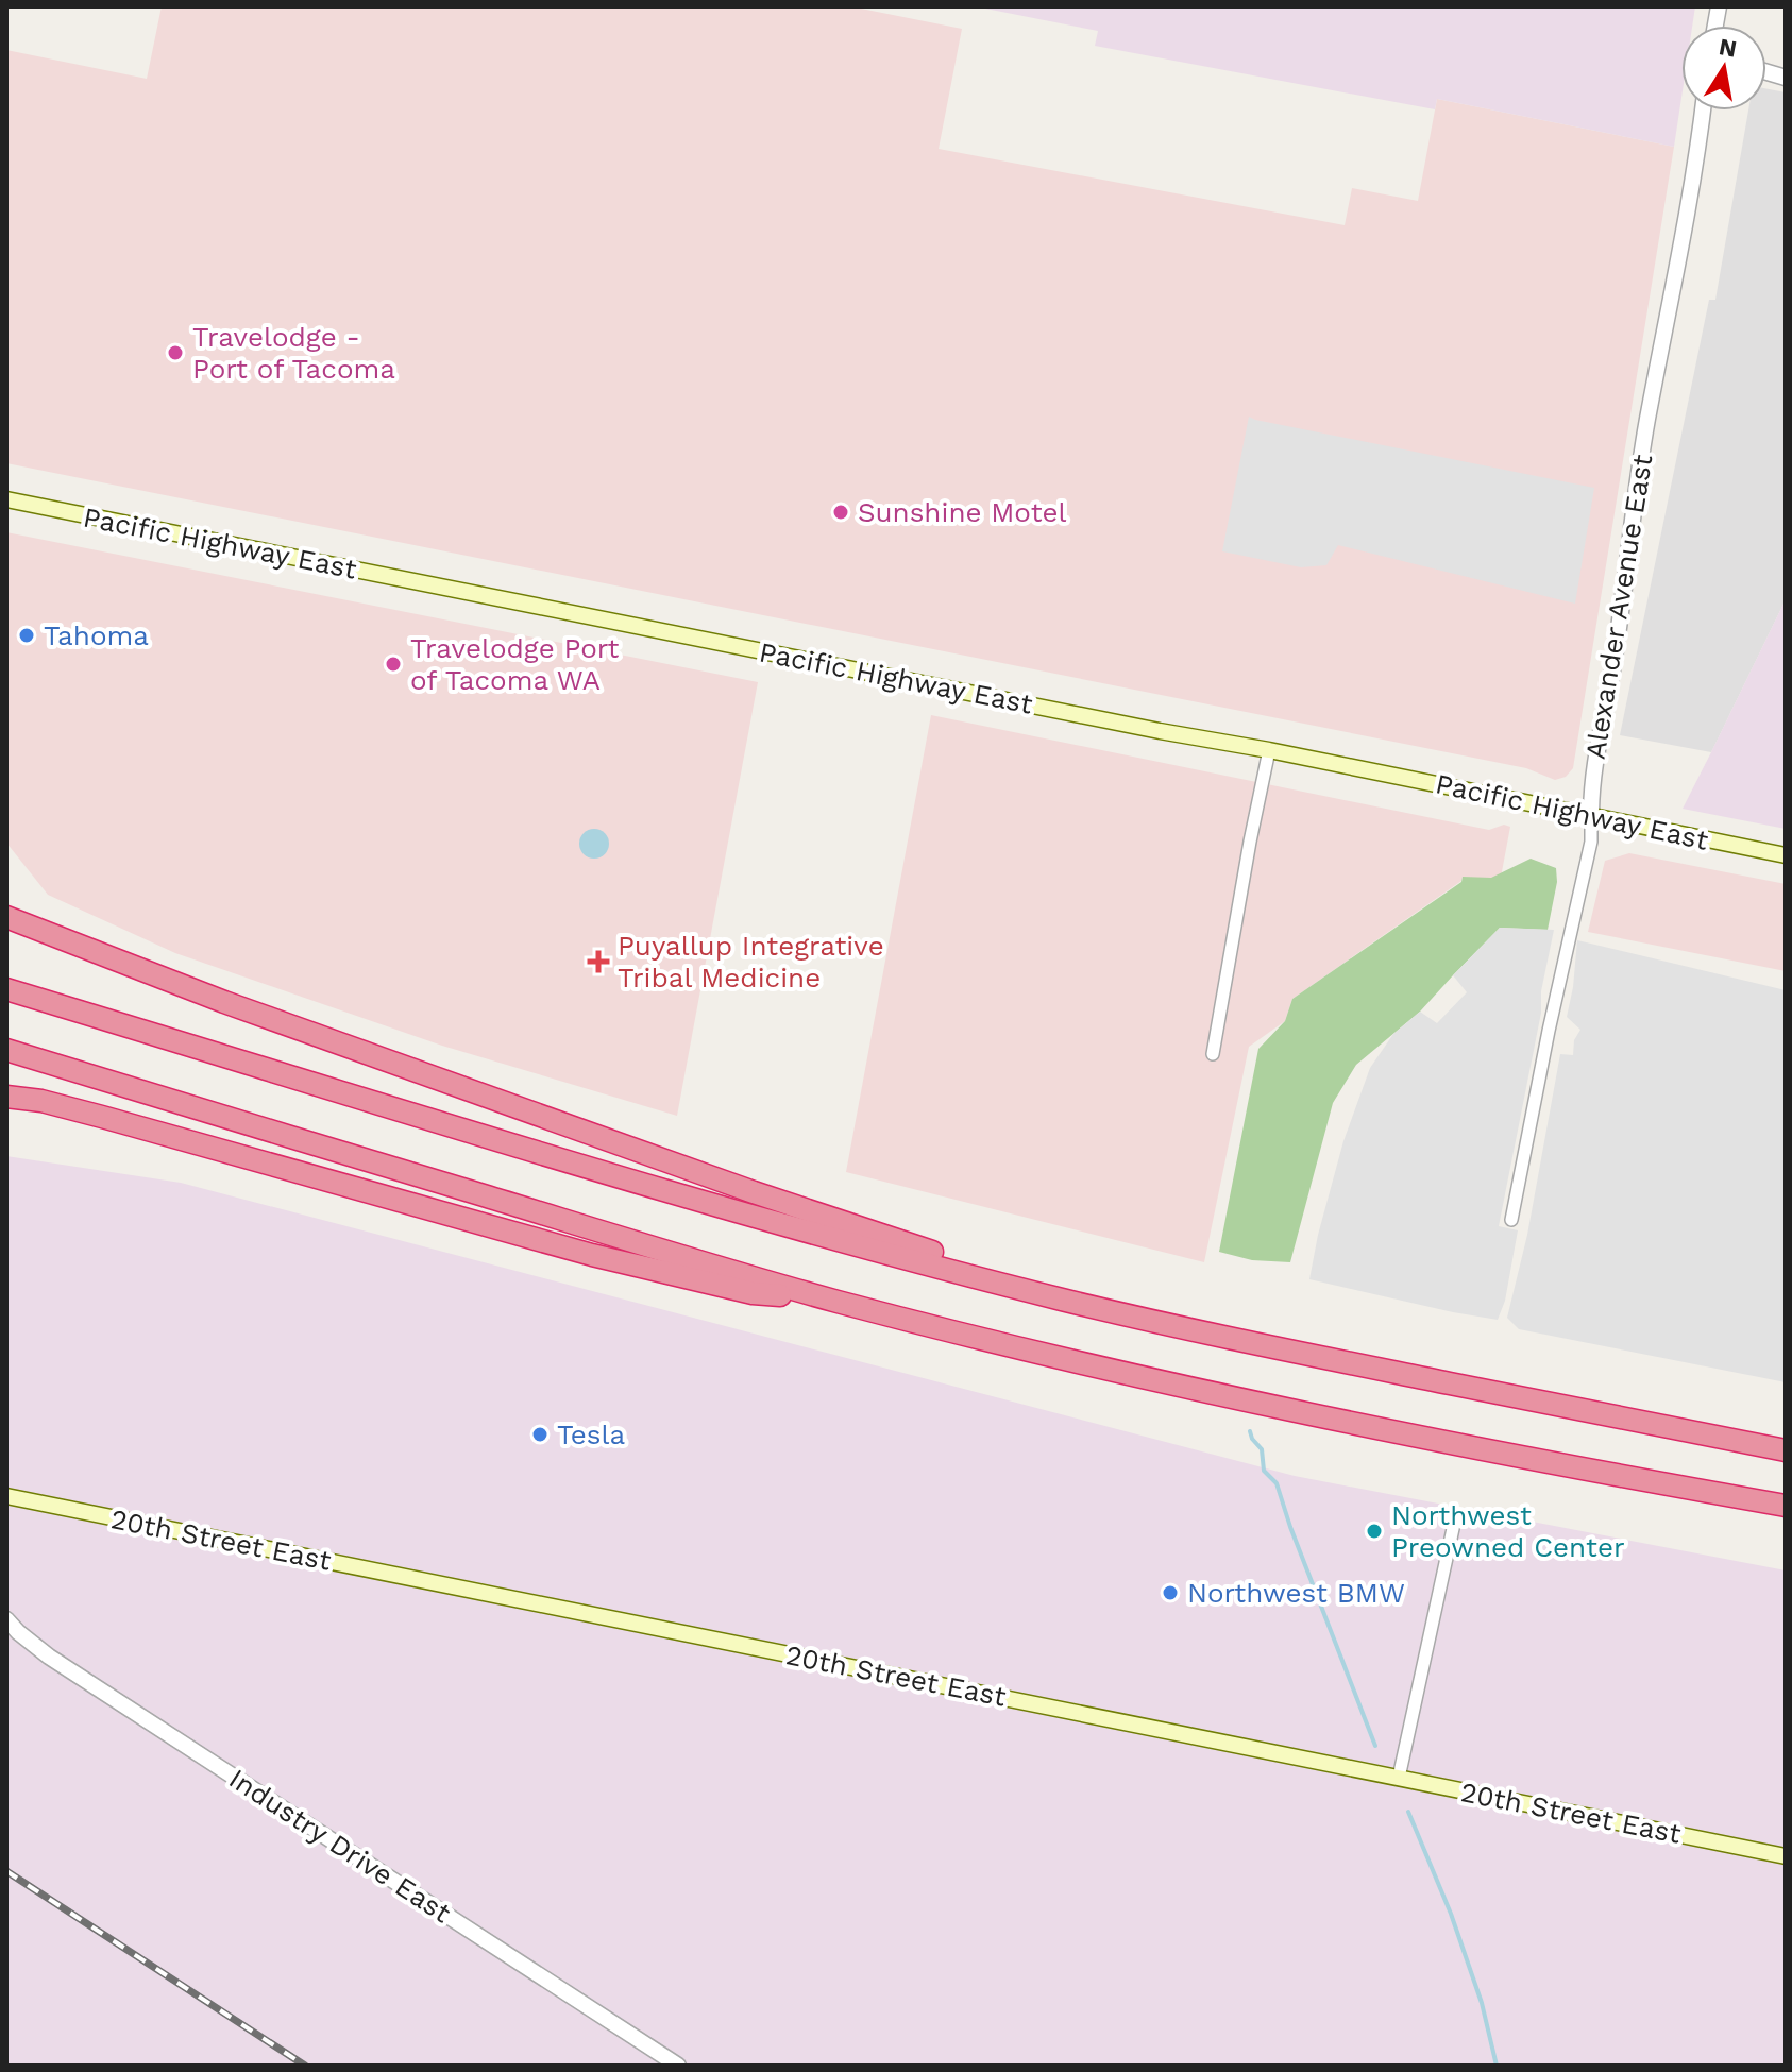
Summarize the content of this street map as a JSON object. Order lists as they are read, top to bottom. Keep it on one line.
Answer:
{"streets":{"main road":["Pacific Highway East","20th Street East"],"street":["Alexander Avenue East","Industry Drive East"]},"crossings":[["Pacific Highway East","Alexander Avenue East"]],"places":{"other":["Travelodge - Port of Tacoma","Sunshine Motel","Tahoma","Travelodge Port of Tacoma WA","Tesla","Northwest Preowned Center","Northwest BMW"],"health":["Puyallup Integrative Tribal Medicine"]},"north":"top"}
